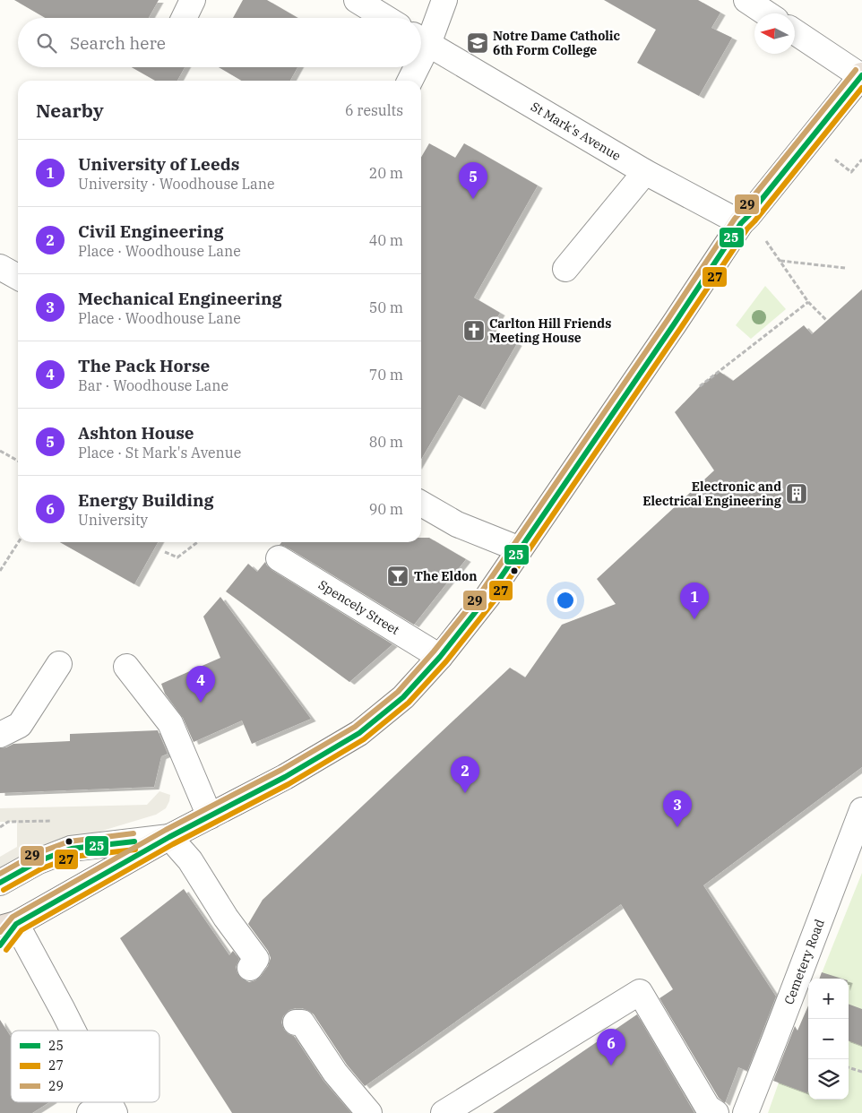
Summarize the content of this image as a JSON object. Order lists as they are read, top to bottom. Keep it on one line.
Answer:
{"streets":{"street":["St Mark's Avenue","Spencely Street","Cemetery Road"]},"places":{"school or university":["Notre Dame Catholic 6th Form College"],"church":["Carlton Hill Friends Meeting House"],"building":["Electronic and Electrical Engineering"],"bar":["The Eldon"]},"lines":["transit line 29","transit line 25","transit line 27"],"legend":["25","27","29"],"north":"left","page":{"search":"Search here","heading":["Nearby","6 results"],"list":[{"mark":"1","name":"University of Leeds","note":"University · Woodhouse Lane","value":"20 m"},{"mark":"2","name":"Civil Engineering","note":"Place · Woodhouse Lane","value":"40 m"},{"mark":"3","name":"Mechanical Engineering","note":"Place · Woodhouse Lane","value":"50 m"},{"mark":"4","name":"The Pack Horse","note":"Bar · Woodhouse Lane","value":"70 m"},{"mark":"5","name":"Ashton House","note":"Place · St Mark's Avenue","value":"80 m"},{"mark":"6","name":"Energy Building","note":"University","value":"90 m"}],"pins":["5","1","4","2","3","6"],"map_buttons":["+","−"]}}
